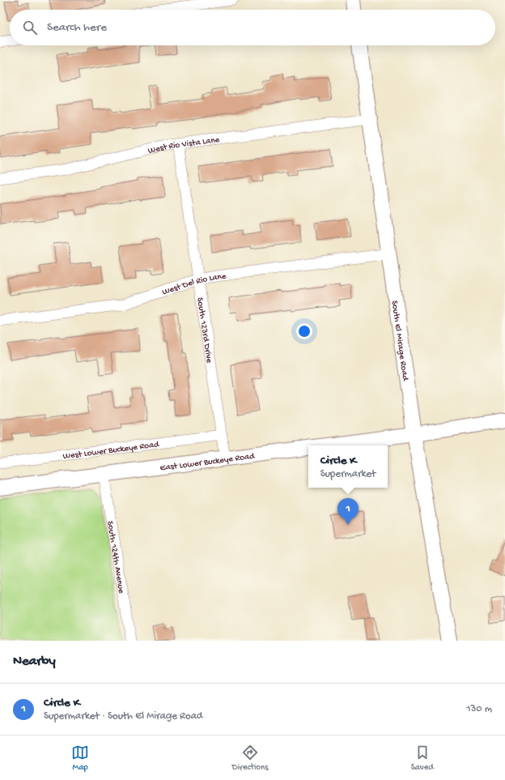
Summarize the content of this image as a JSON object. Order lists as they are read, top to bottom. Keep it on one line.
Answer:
{"streets":{"main road":["South El Mirage Road","East Lower Buckeye Road"],"street":["West Rio Vista Lane","West Del Rio Lane","South 123rd Drive","West Lower Buckeye Road","South 124th Avenue"]},"crossings":[["West Rio Vista Lane","South 123rd Drive"],["West Rio Vista Lane","South El Mirage Road"],["West Del Rio Lane","South 123rd Drive"],["West Del Rio Lane","South El Mirage Road"],["South 123rd Drive","West Lower Buckeye Road"],["South 123rd Drive","East Lower Buckeye Road"],["South El Mirage Road","East Lower Buckeye Road"],["East Lower Buckeye Road","South 124th Avenue"]],"page":{"search":"Search here","popup":["Circle K","Supermarket"],"pins":"1","heading":"Nearby","list":[{"mark":"1","name":"Circle K","note":"Supermarket · South El Mirage Road","value":"130 m"}],"nav":["Map","Directions","Saved"]}}
